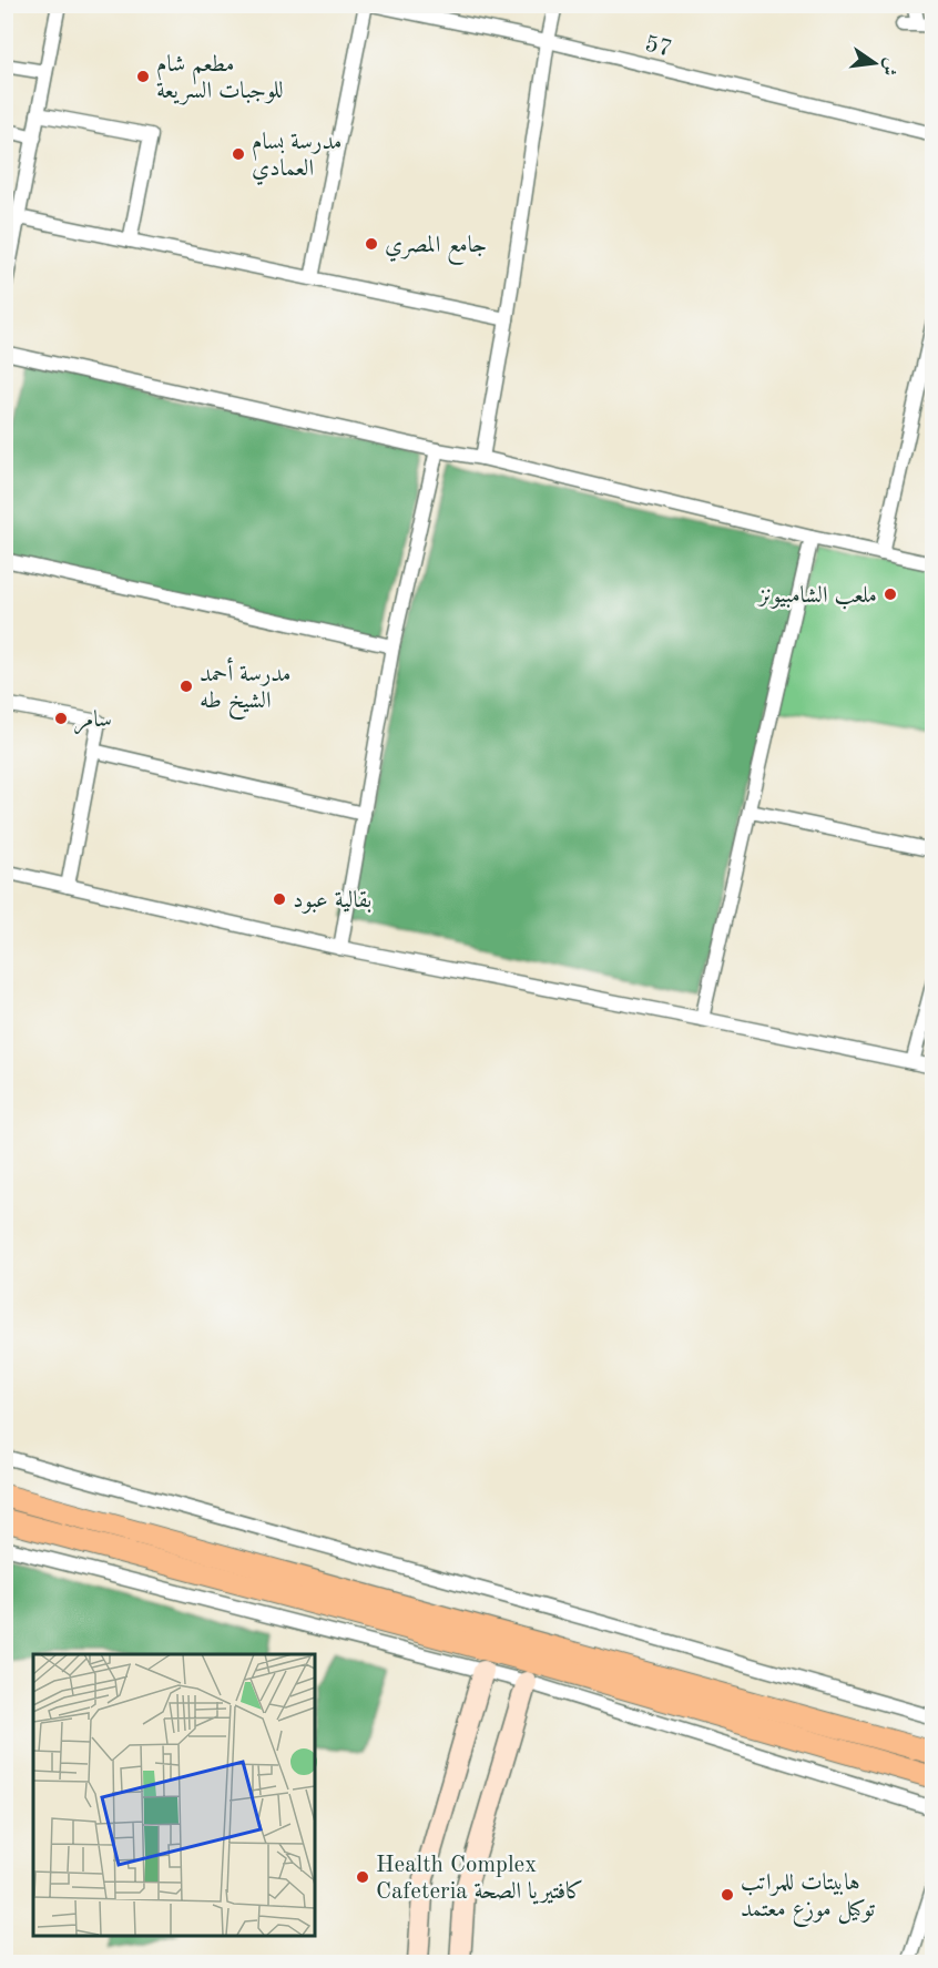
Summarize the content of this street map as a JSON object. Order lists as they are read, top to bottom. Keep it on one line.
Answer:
{"streets":{"street":["57"]},"places":["مطعم شام للوجبات السريعة","مدرسة بسام العمادي","جامع المصري","ملعب الشامبيونز","مدرسة أحمد الشيخ طه","سامر","بقالية عبود","Health Complex Cafeteria كافتيريا الصحة","هابيتات للمراتب توكيل موزع معتمد"],"north":"right"}
